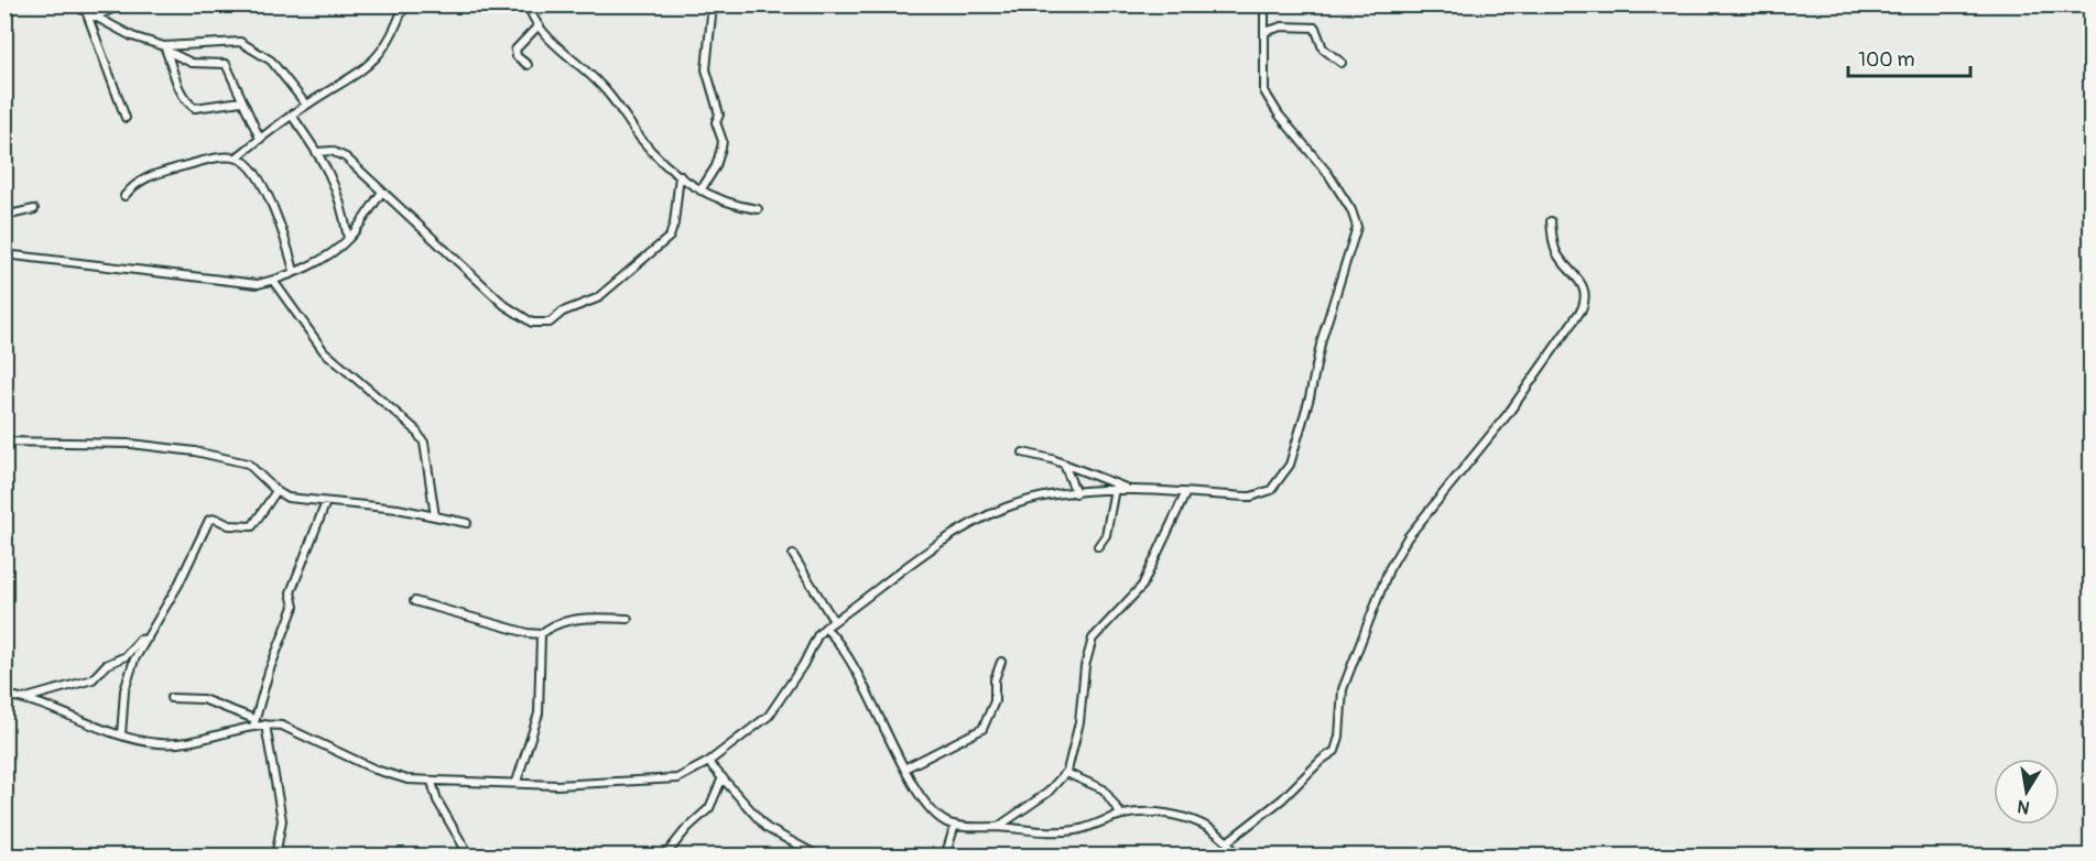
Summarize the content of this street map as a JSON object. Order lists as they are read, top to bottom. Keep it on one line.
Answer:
{"scale_bar":"100 m","north":"bottom"}
